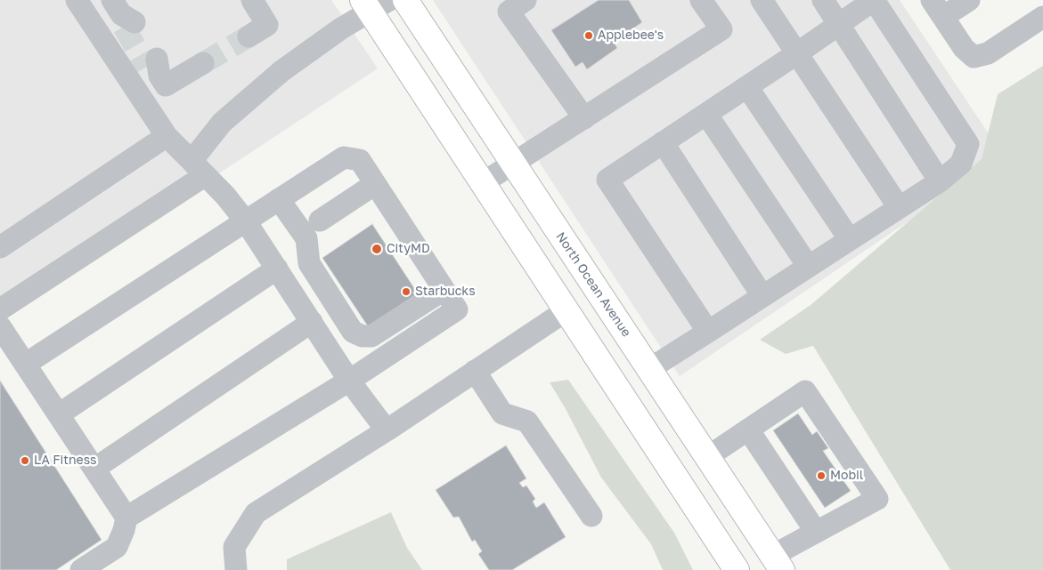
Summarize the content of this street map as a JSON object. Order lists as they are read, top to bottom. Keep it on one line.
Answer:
{"streets":{"highway":["North Ocean Avenue"]},"places":["Applebee's","CityMD","Starbucks","LA Fitness","Mobil"]}
